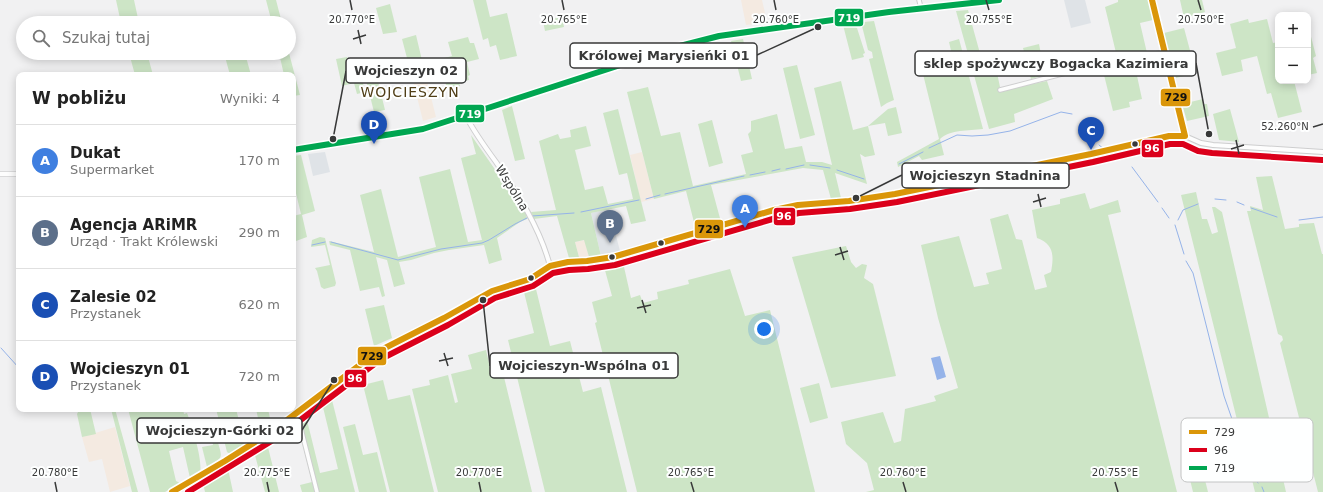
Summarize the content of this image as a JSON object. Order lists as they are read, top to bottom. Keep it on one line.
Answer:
{"streets":{"street":["Wspólna"]},"districts":["WOJCIESZYN"],"places":["Królowej Marysieńki 01","sklep spożywczy Bogacka Kazimiera","Wojcieszyn 02","Wojcieszyn Stadnina","Wojcieszyn-Wspólna 01","Wojcieszyn-Górki 02"],"lines":["transit line 729","transit line 719","transit line 96"],"legend":["729","96","719"],"page":{"map_buttons":["+","−"],"search":"Szukaj tutaj","heading":["W pobliżu","Wyniki: 4"],"pins":["D","C","A","B"],"list":[{"mark":"A","name":"Dukat","note":"Supermarket","value":"170 m"},{"mark":"B","name":"Agencja ARiMR","note":"Urząd · Trakt Królewski","value":"290 m"},{"mark":"C","name":"Zalesie 02","note":"Przystanek","value":"620 m"},{"mark":"D","name":"Wojcieszyn 01","note":"Przystanek","value":"720 m"}]},"coordinates":["20.770°E","20.765°E","20.760°E","20.755°E","20.750°E","52.260°N","20.780°E","20.775°E"]}
